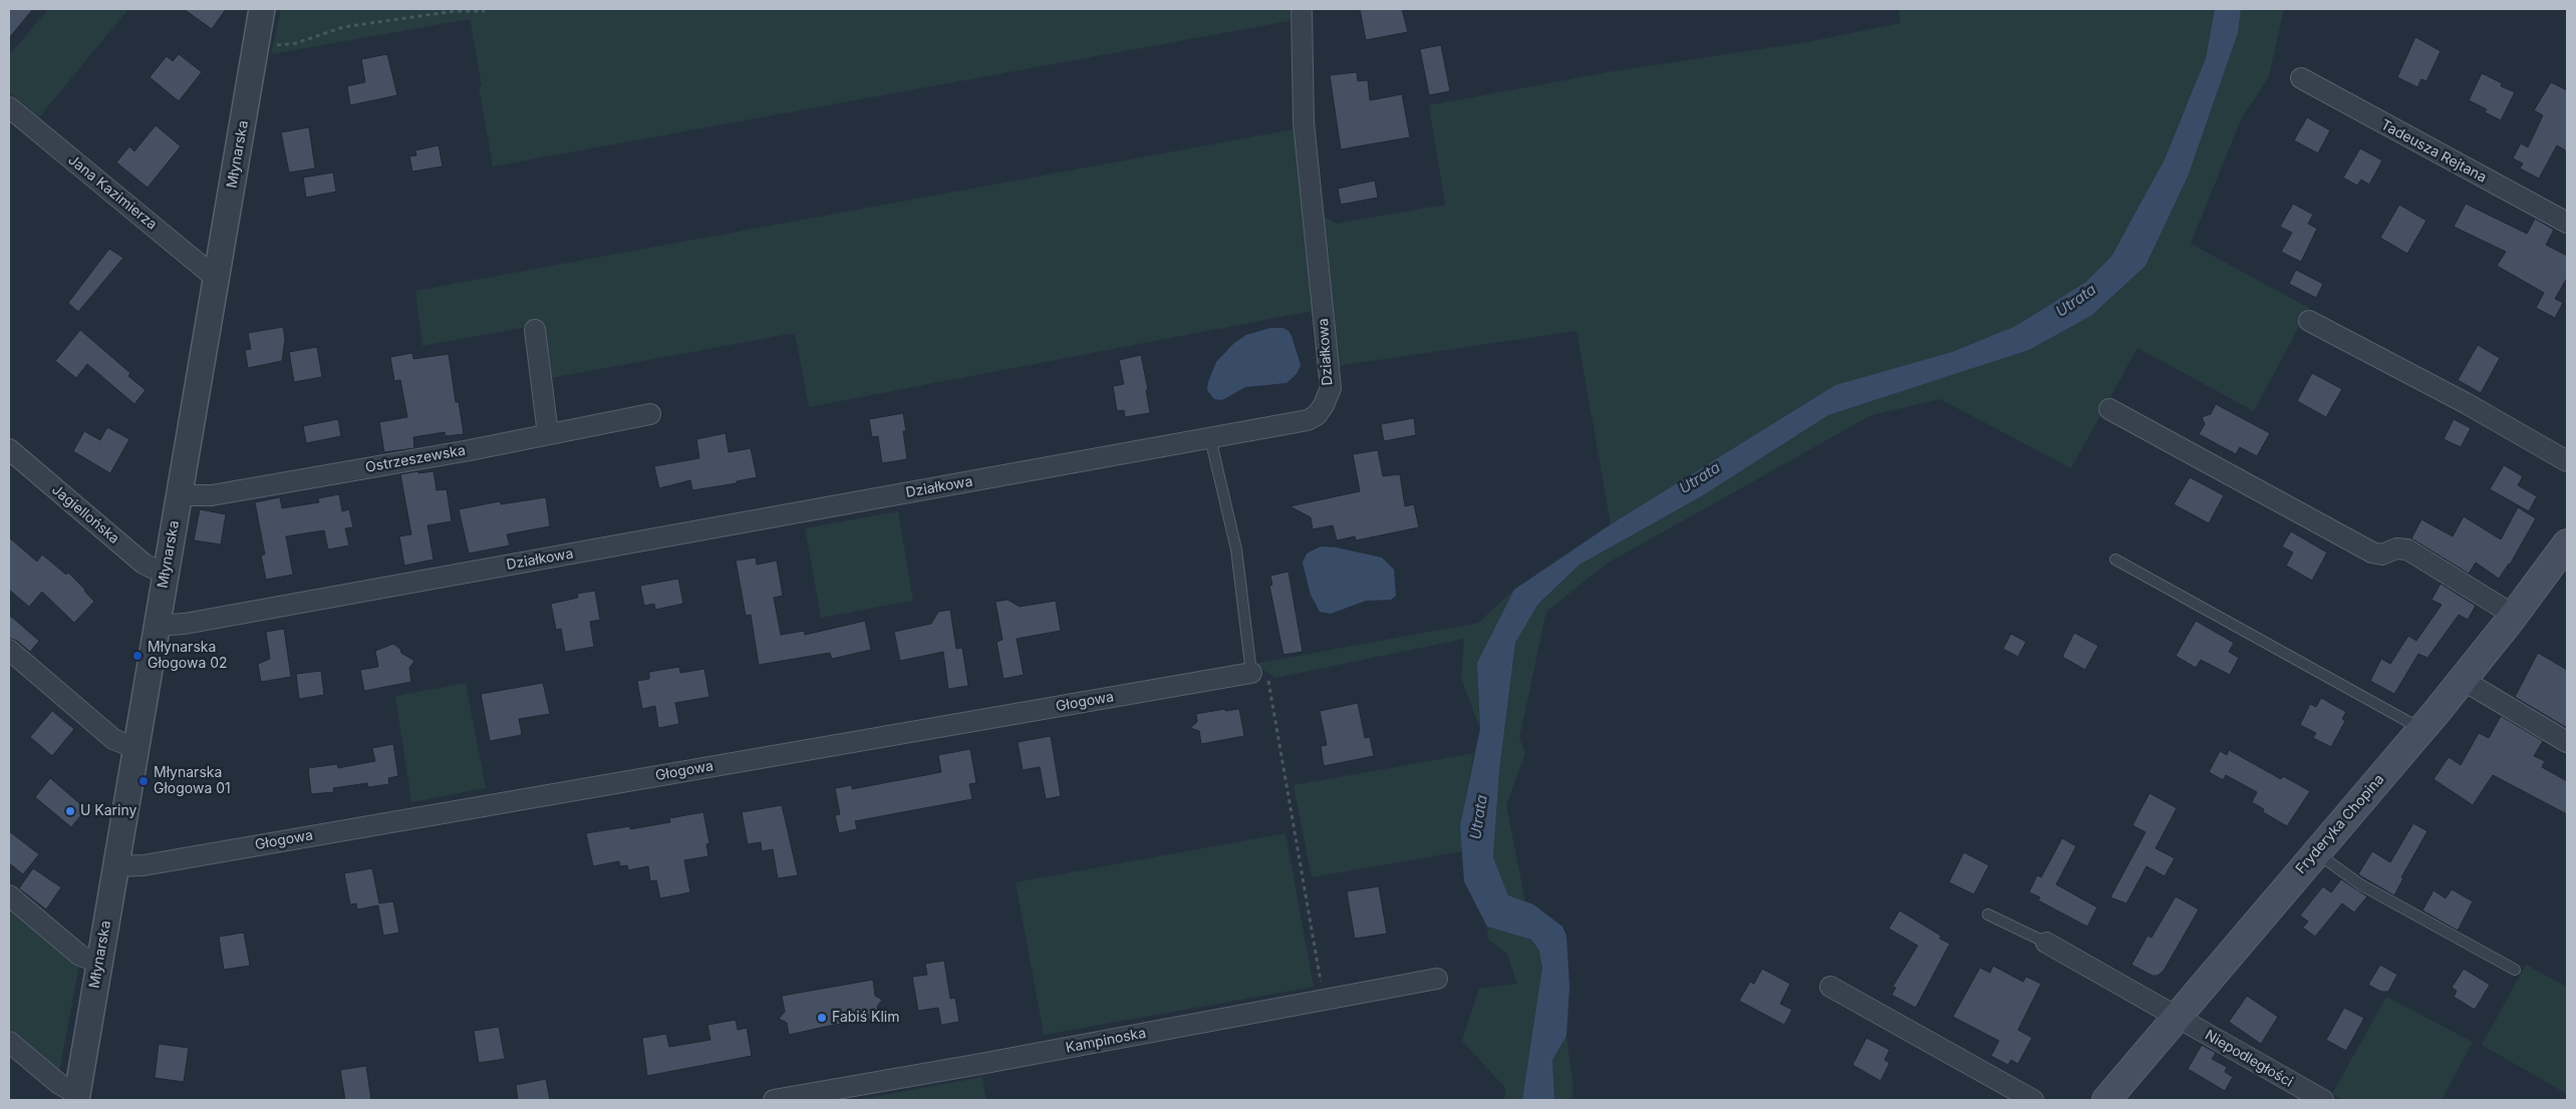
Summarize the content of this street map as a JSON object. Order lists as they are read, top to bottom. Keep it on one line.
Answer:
{"streets":{"main road":["Fryderyka Chopina"],"street":["Tadeusza Rejtana","Młynarska","Jana Kazimierza","Działkowa","Ostrzeszewska","Jagiellońska","Głogowa","Kampinoska","Niepodległości"]},"crossings":[["Młynarska","Jana Kazimierza"],["Młynarska","Działkowa"],["Młynarska","Ostrzeszewska"],["Młynarska","Jagiellońska"],["Młynarska","Głogowa"],["Fryderyka Chopina","Niepodległości"]],"water":["Utrata"],"places":["Młynarska Głogowa 02","Młynarska Głogowa 01","U Kariny","Fabiś Klim"]}
